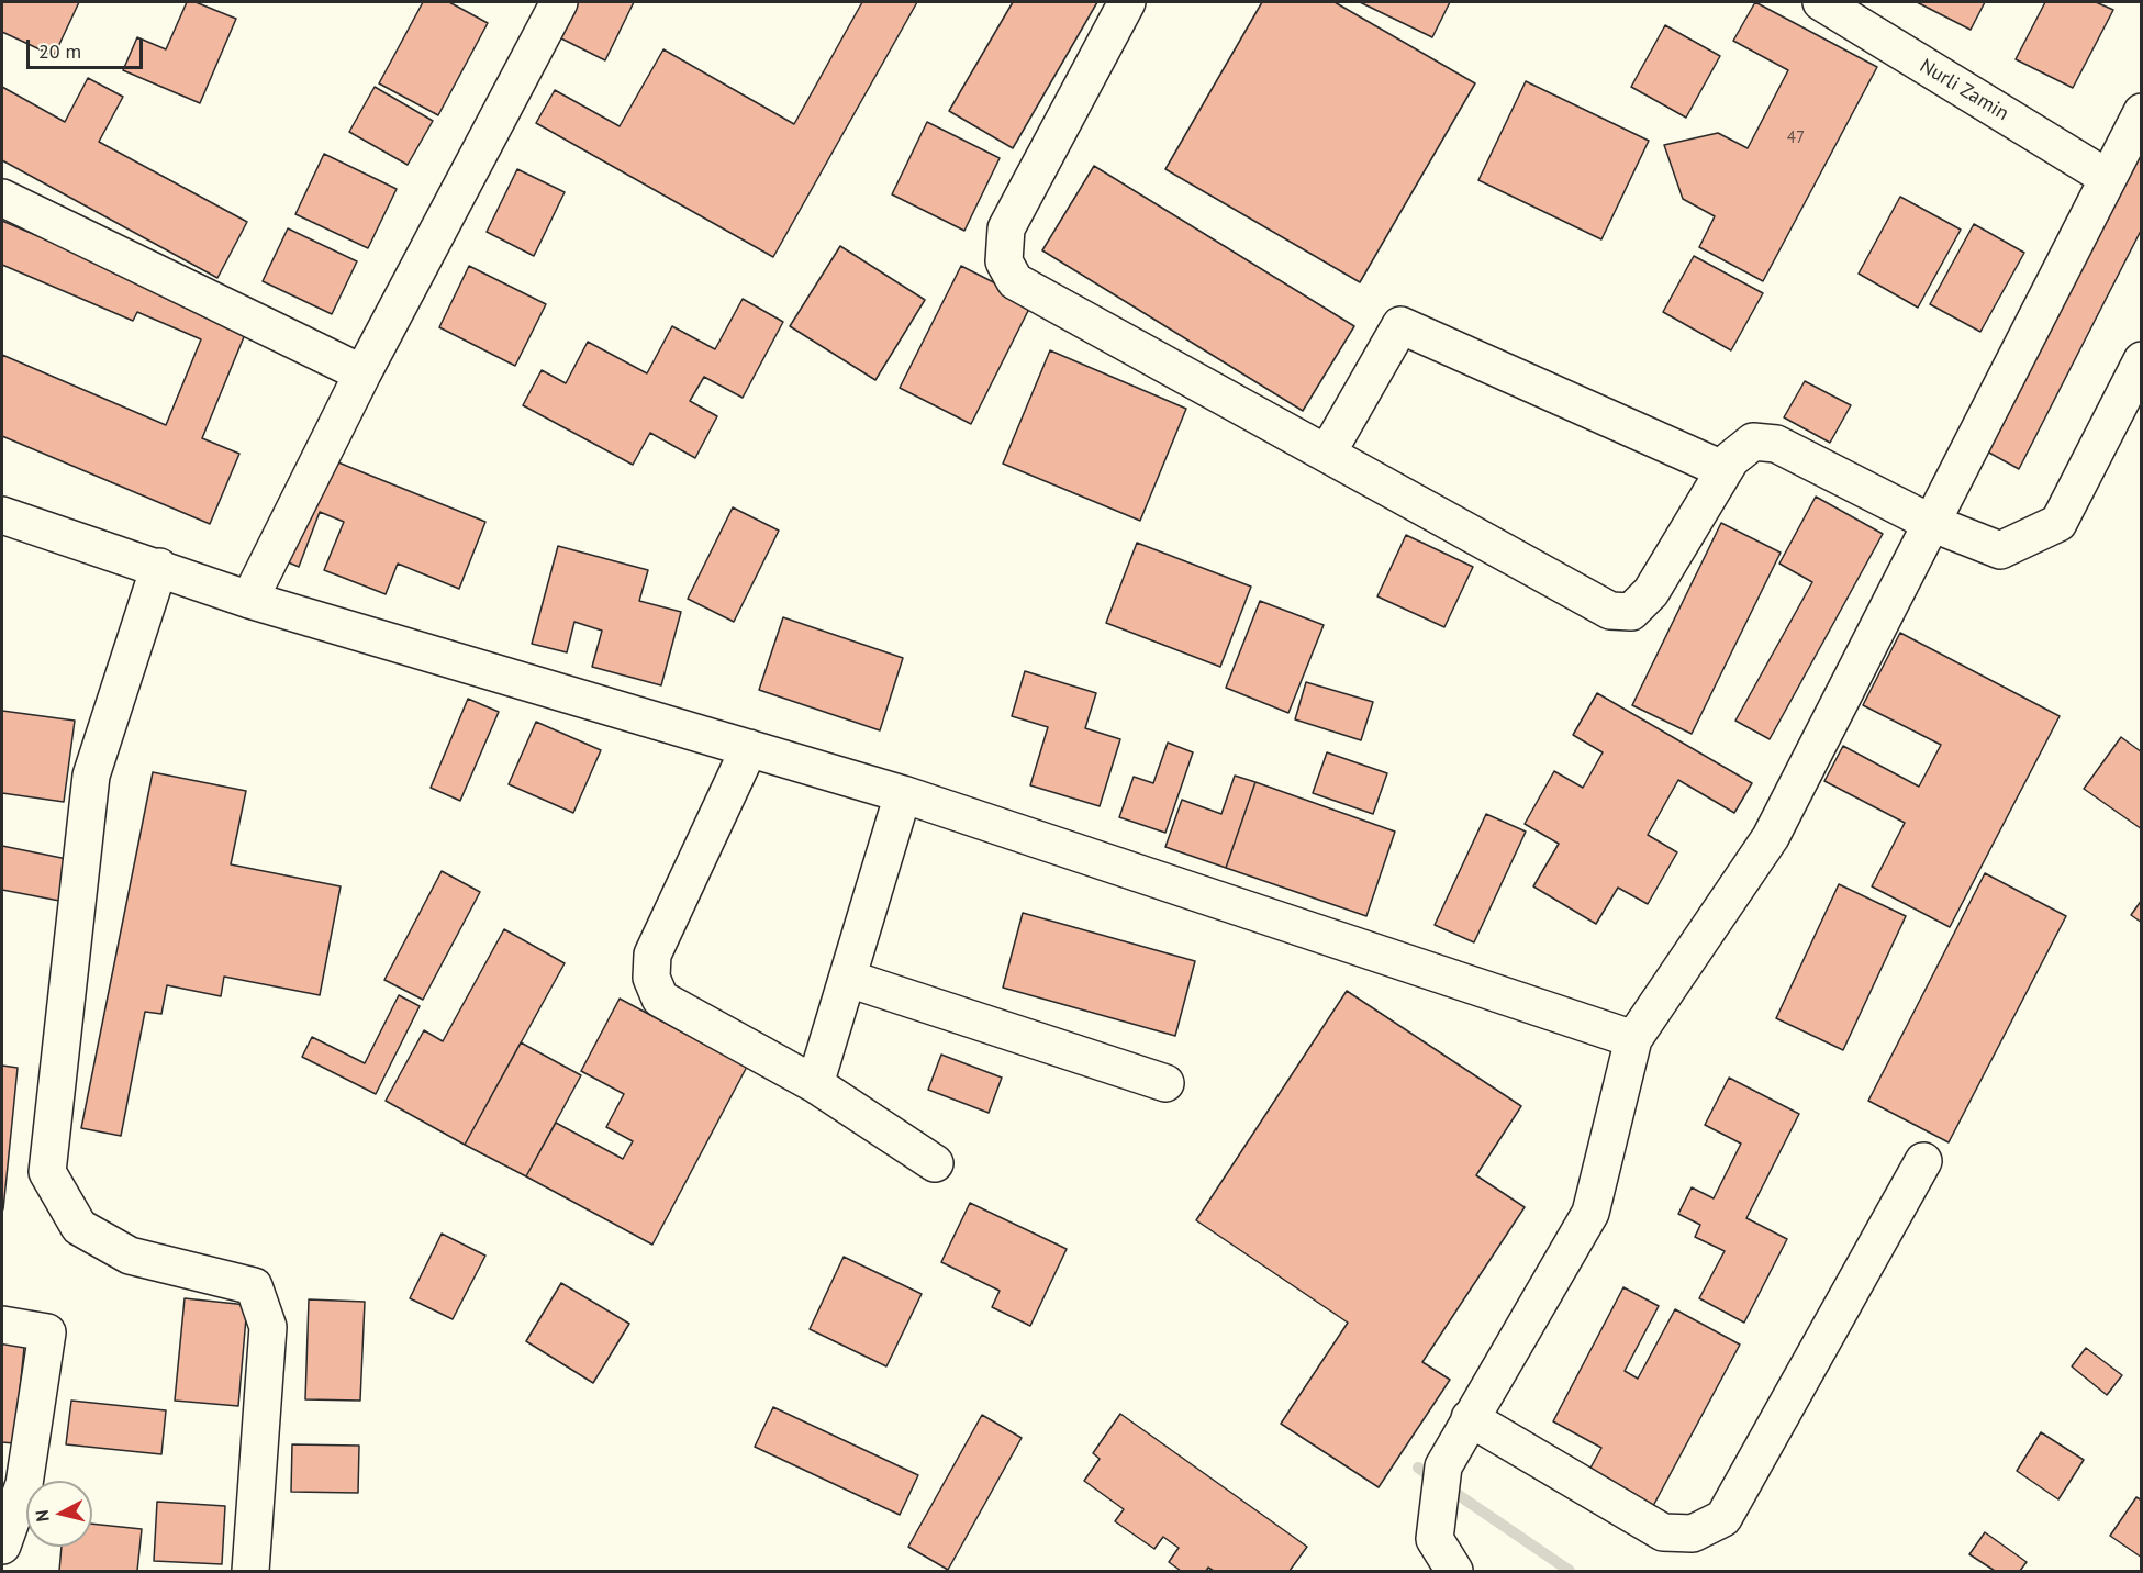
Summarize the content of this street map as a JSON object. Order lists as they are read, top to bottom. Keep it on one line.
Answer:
{"streets":{"street":["Nurli Zamin"]},"house_numbers":["47"],"scale_bar":"20 m","north":"left"}
